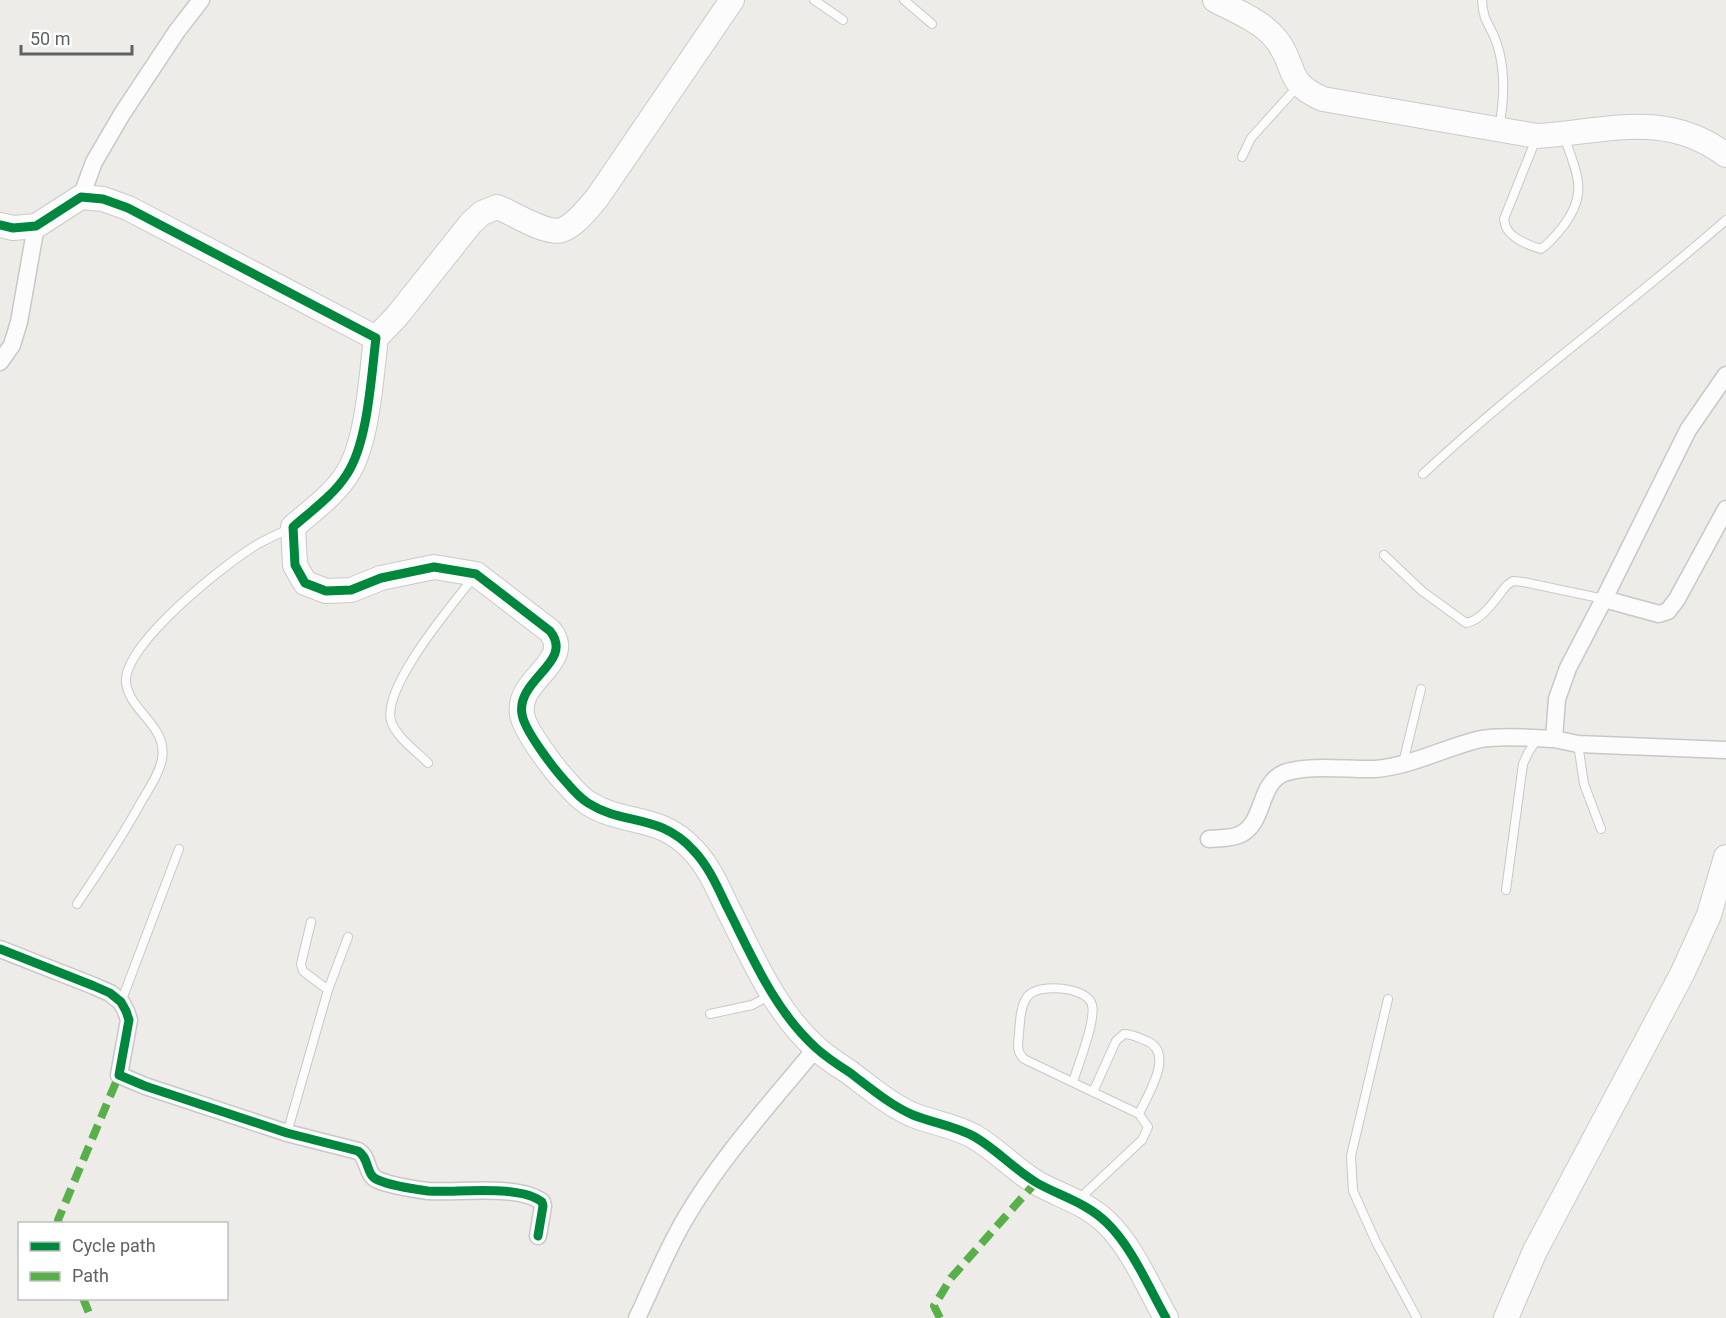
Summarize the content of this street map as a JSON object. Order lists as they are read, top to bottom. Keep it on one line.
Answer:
{"legend":["Cycle path","Path"],"scale_bar":"50 m"}
